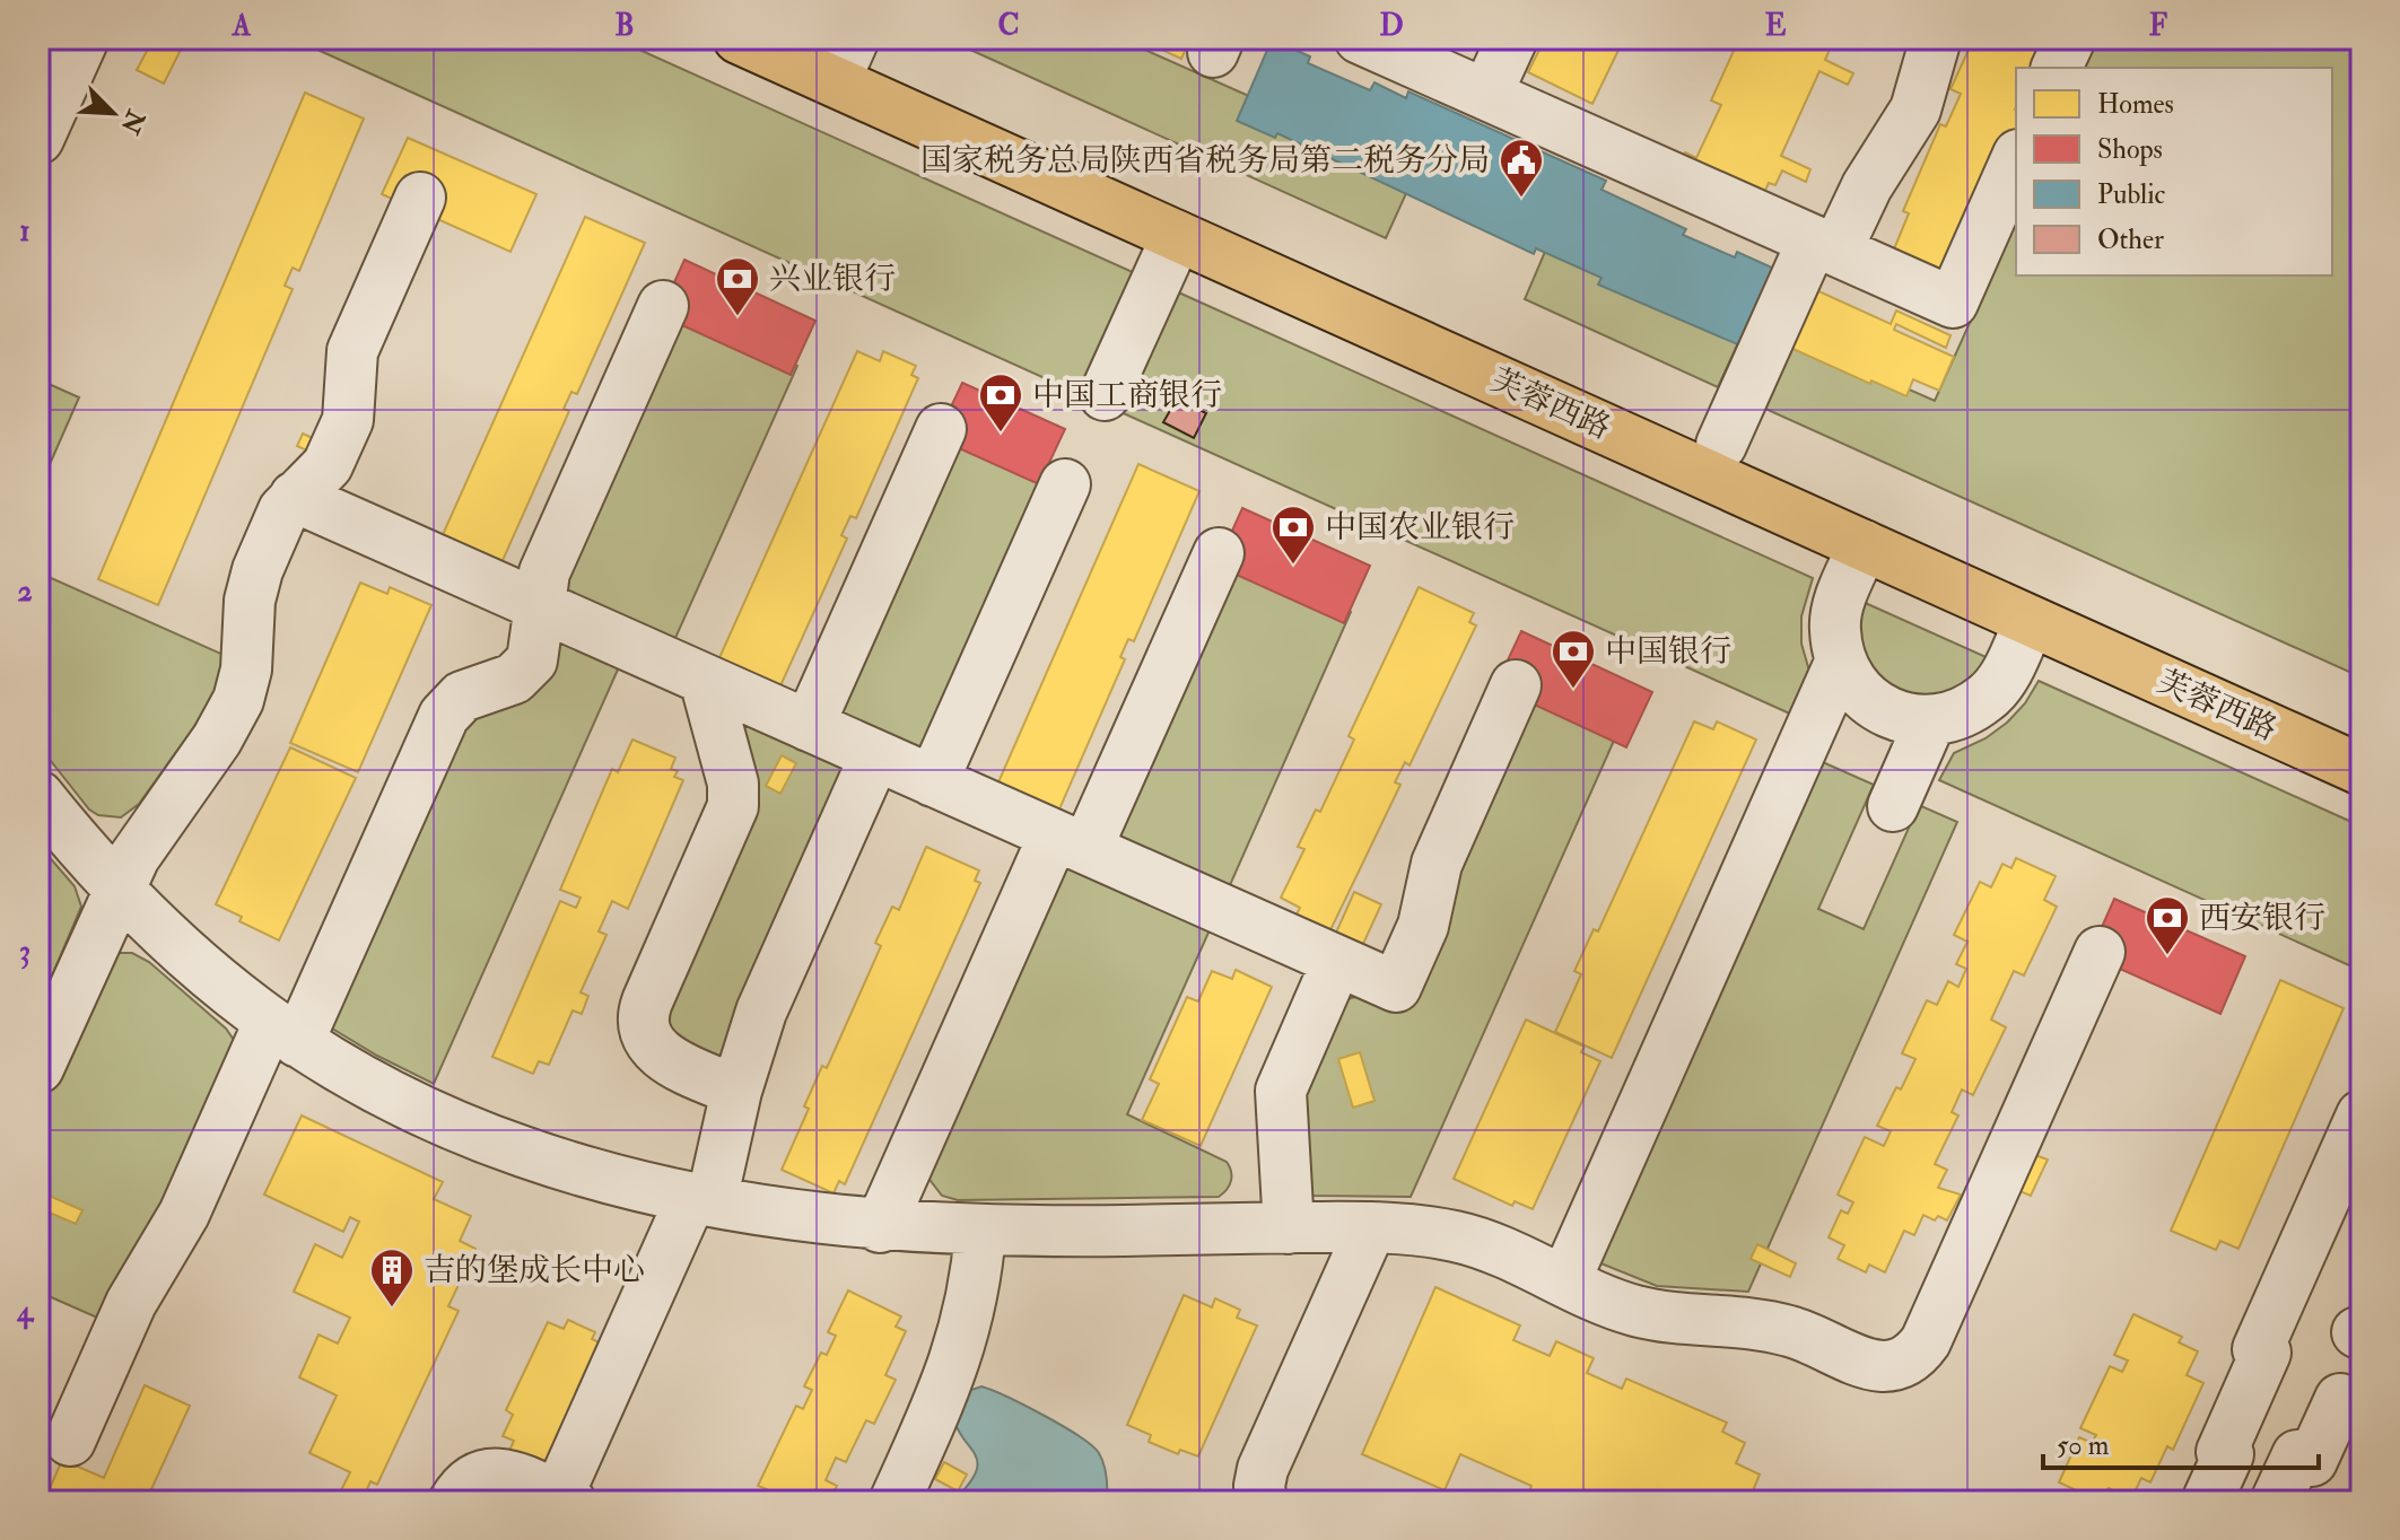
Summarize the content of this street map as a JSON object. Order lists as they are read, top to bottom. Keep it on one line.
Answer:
{"streets":{"main road":["芙蓉西路"]},"places":{"public building":["国家税务总局陕西省税务局第二税务分局"],"bank":["兴业银行","中国工商银行","中国农业银行","中国银行","西安银行"],"building":["吉的堡成长中心"]},"legend":["Homes","Shops","Public","Other"],"scale_bar":"50 m","north":"bottom right","grid":{"columns":["A","B","C","D","E","F"],"rows":["1","2","3","4"]}}
